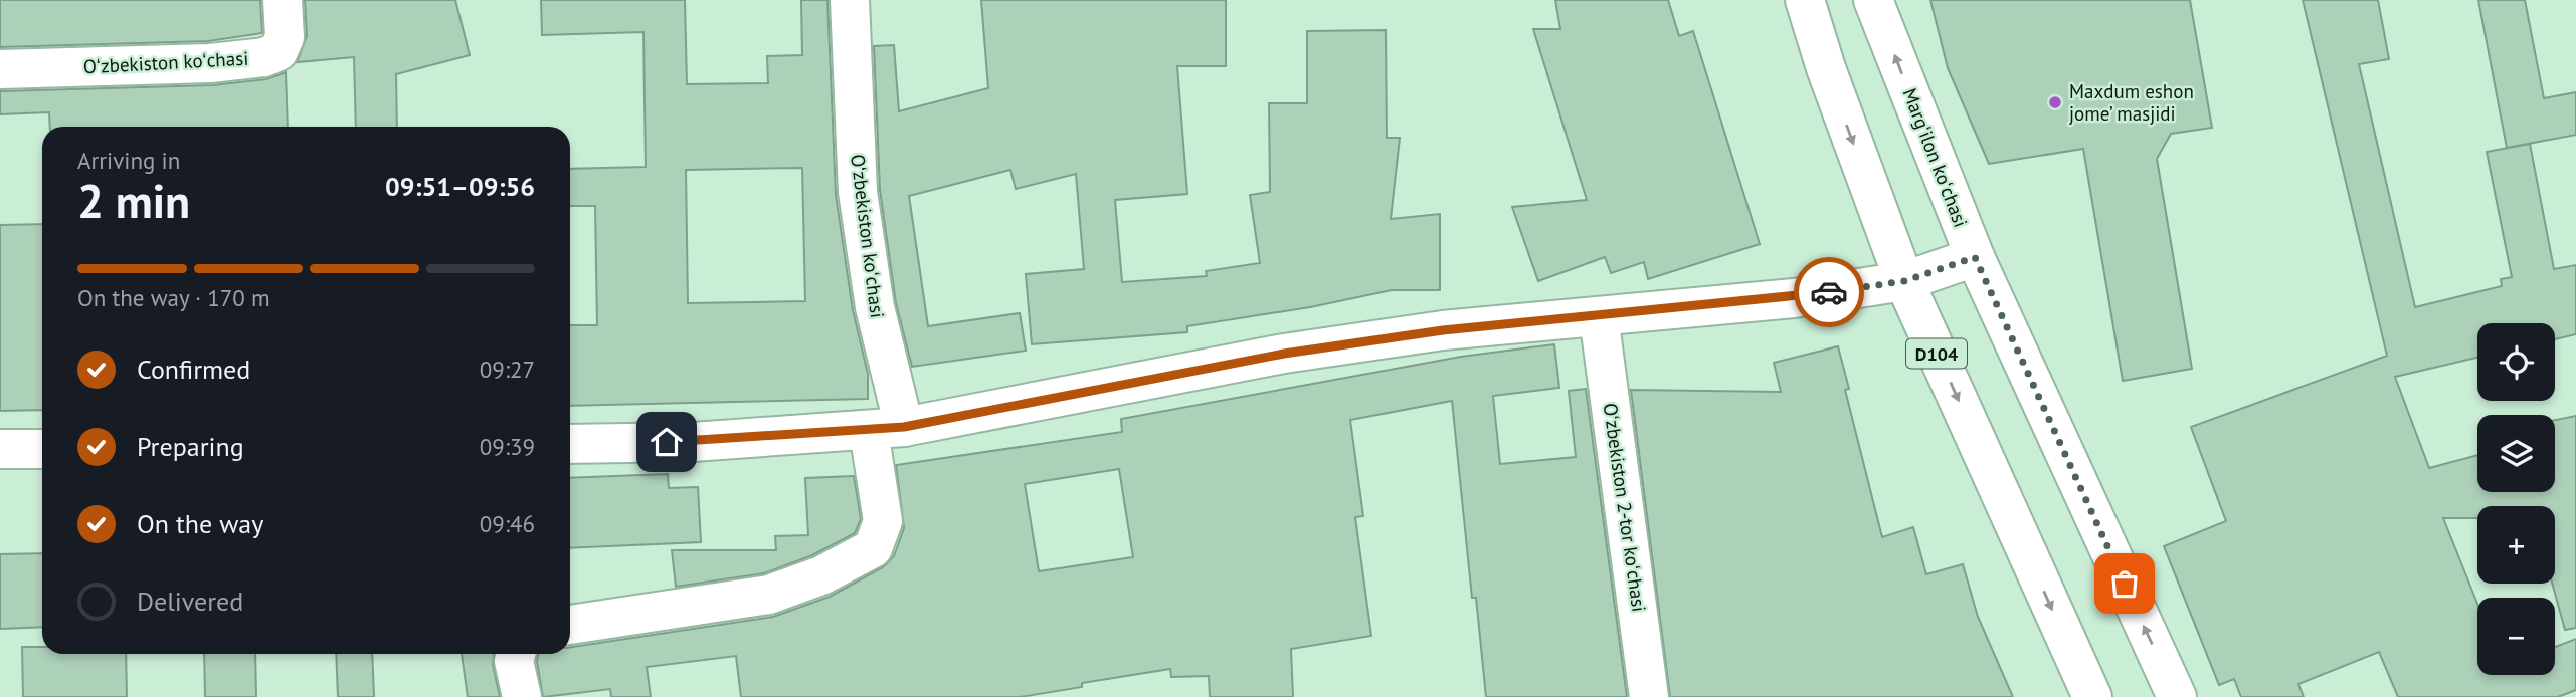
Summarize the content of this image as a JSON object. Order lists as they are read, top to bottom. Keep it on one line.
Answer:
{"streets":{"street":["Oʻzbekiston koʻchasi","Margʻilon koʻchasi","D104","Oʻzbekiston 2-tor koʻchasi"]},"places":["Maxdum eshon jome’ masjidi"],"page":{"heading":["2 min","Arriving in","09:51–09:56"],"bar":"On the way · 170 m","map_buttons":["+","−"],"list":[["Confirmed","09:27"],["Preparing","09:39"],["On the way","09:46"],"Delivered"]}}
